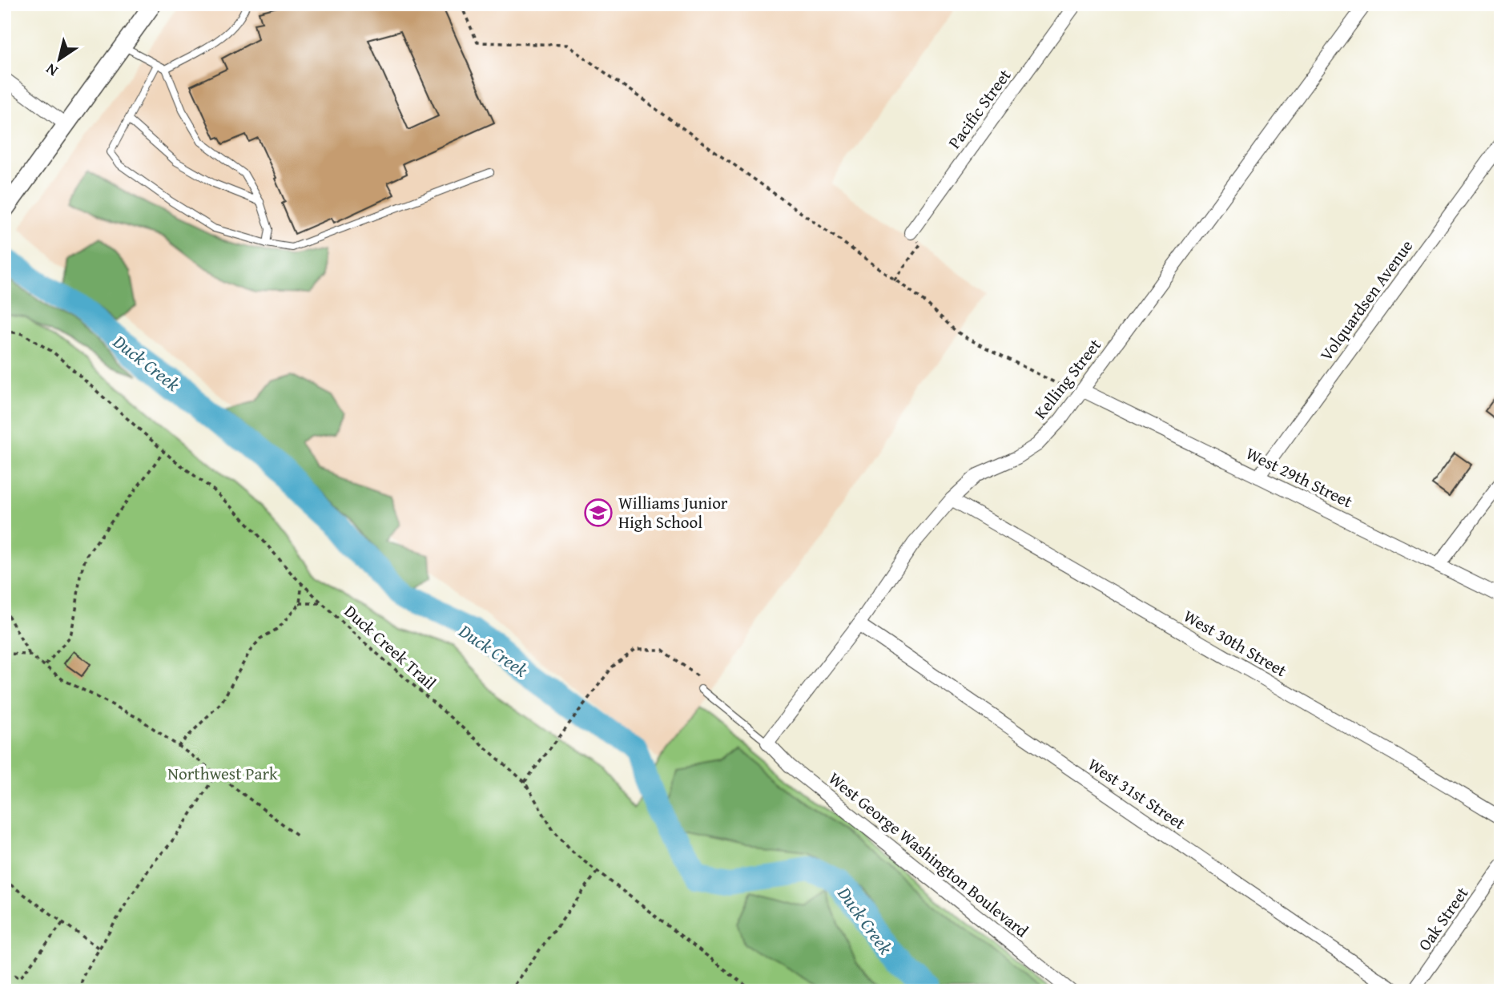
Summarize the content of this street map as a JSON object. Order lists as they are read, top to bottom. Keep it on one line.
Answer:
{"streets":{"street":["Pacific Street","Volquardsen Avenue","Kelling Street","West 29th Street","West 30th Street","West 31st Street","West George Washington Boulevard","Oak Street"],"path":["Duck Creek Trail"]},"crossings":[["Volquardsen Avenue","West 29th Street"],["Kelling Street","West 29th Street"],["Kelling Street","West 30th Street"],["Kelling Street","West 31st Street"],["Kelling Street","West George Washington Boulevard"]],"water":["Duck Creek"],"parks":["Northwest Park"],"places":{"school or university":["Williams Junior High School"]},"north":"bottom left"}
